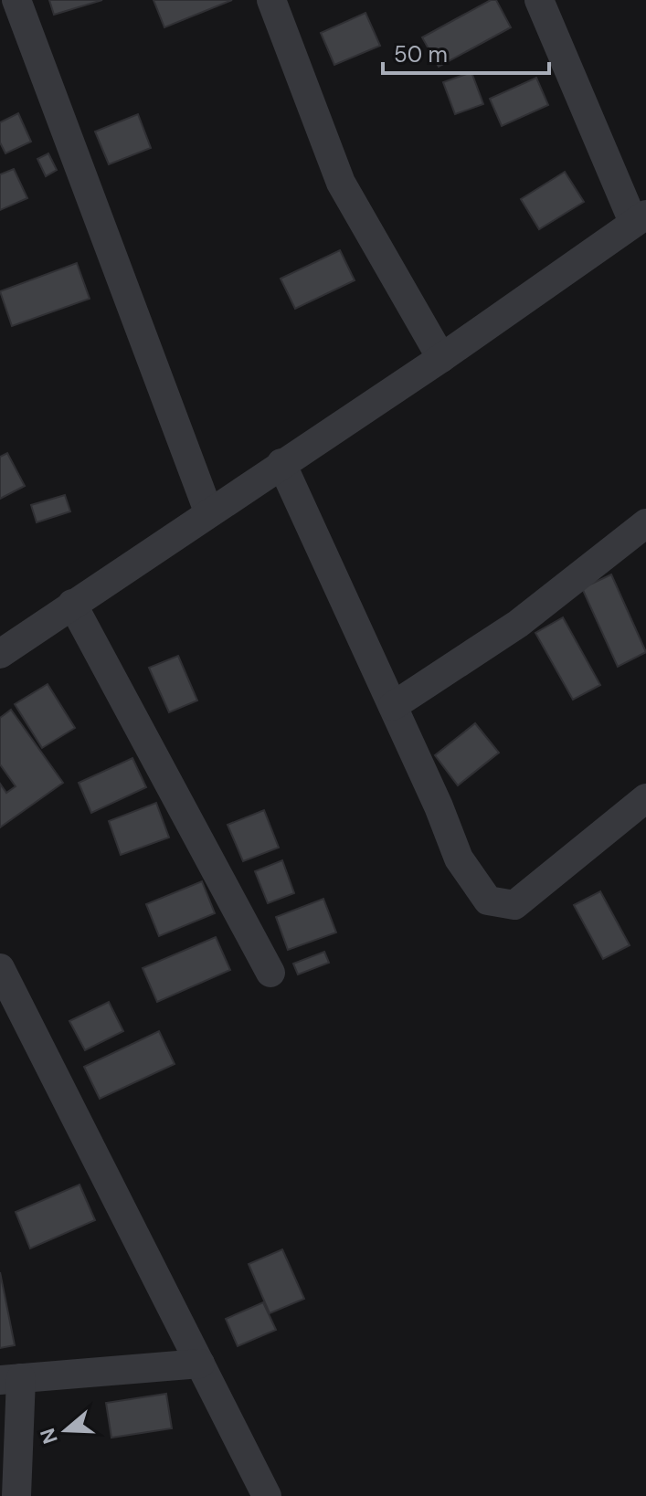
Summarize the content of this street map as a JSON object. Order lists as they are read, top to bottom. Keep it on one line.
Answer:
{"scale_bar":"50 m","north":"left"}
